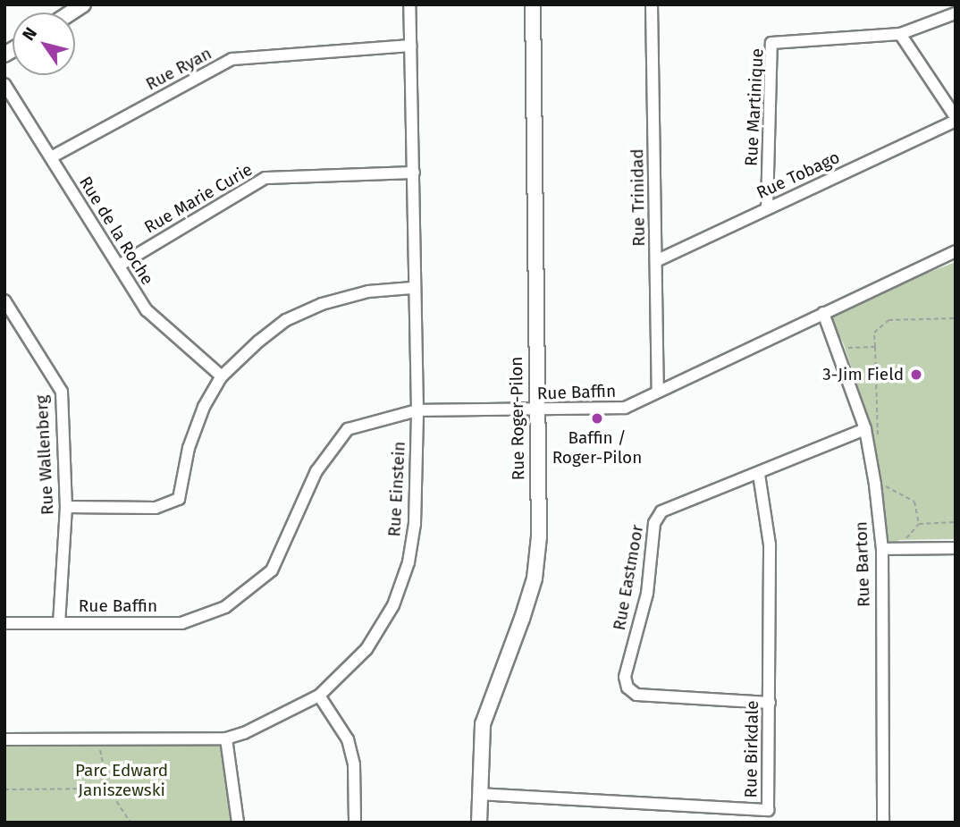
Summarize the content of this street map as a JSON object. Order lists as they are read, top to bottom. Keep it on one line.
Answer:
{"streets":{"street":["Rue Ryan","Rue Martinique","Rue Tobago","Rue Trinidad","Rue Marie Curie","Rue de la Roche","Rue Baffin","Rue Roger-Pilon","Rue Wallenberg","Rue Einstein","Rue Barton","Rue Eastmoor","Rue Birkdale"]},"crossings":[["Rue Ryan","Rue de la Roche"],["Rue Ryan","Rue Einstein"],["Rue Martinique","Rue Tobago"],["Rue Tobago","Rue Trinidad"],["Rue Trinidad","Rue Baffin"],["Rue Marie Curie","Rue de la Roche"],["Rue Marie Curie","Rue Einstein"],["Rue Baffin","Rue Roger-Pilon"],["Rue Baffin","Rue Wallenberg"],["Rue Baffin","Rue Einstein"],["Rue Baffin","Rue Barton"],["Rue Roger-Pilon","Rue Birkdale"],["Rue Barton","Rue Eastmoor"],["Rue Eastmoor","Rue Birkdale"]],"parks":["Parc Edward Janiszewski"],"places":["3-Jim Field","Baffin / Roger-Pilon"],"north":"top left"}
